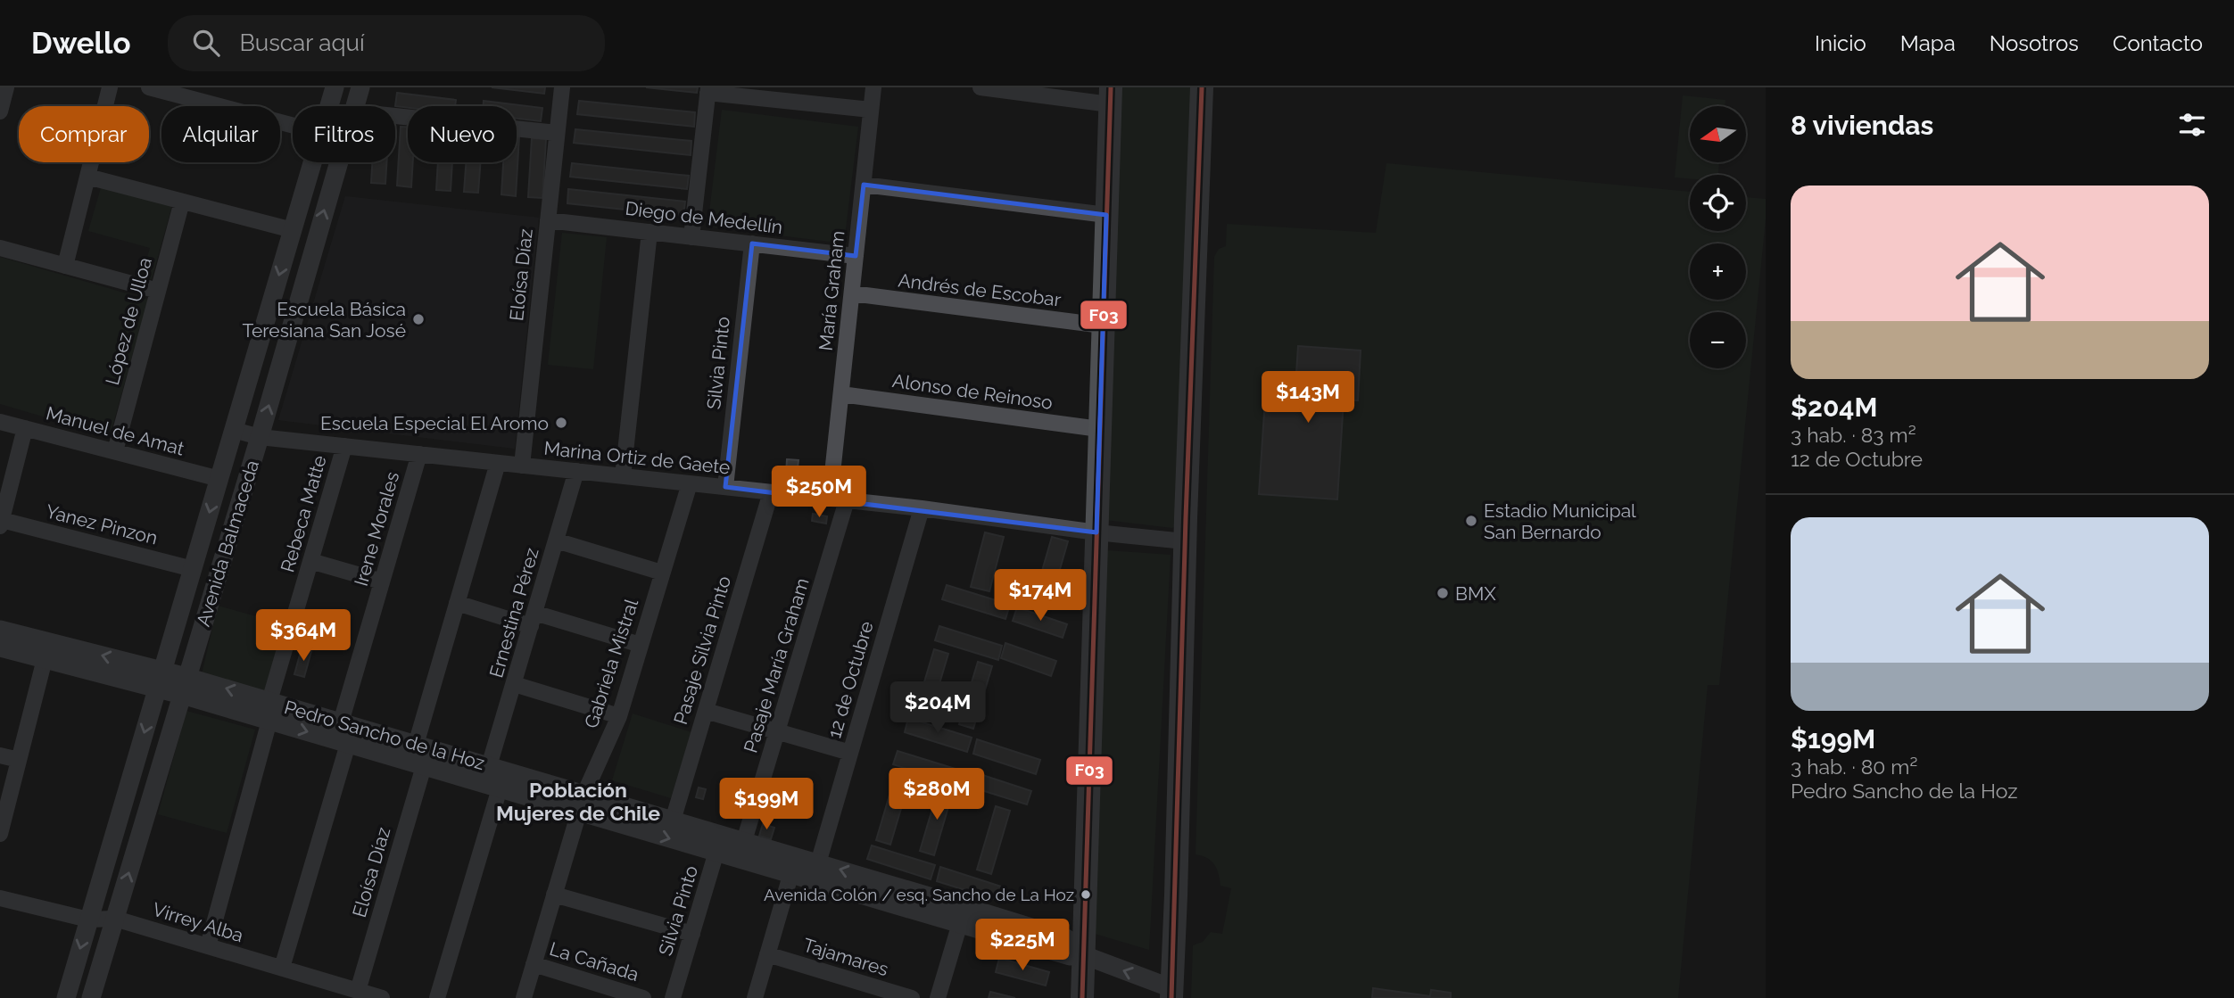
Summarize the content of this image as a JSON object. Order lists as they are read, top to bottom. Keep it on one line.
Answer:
{"streets":{"street":["Diego de Medellín","Eloísa Díaz","Andrés de Escobar","María Graham","López de Ulloa","Silvia Pinto","Alonso de Reinoso","Manuel de Amat","Marina Ortiz de Gaete","Rebeca Matte","Yanez Pinzon","Irene Morales","Avenida Balmaceda","Ernestina Pérez","Pasaje Silvia Pinto","Gabriela Mistral","Pasaje María Graham","12 de Octubre","Pedro Sancho de la Hoz","Virrey Alba","Tajamares","La Cañada"]},"crossings":[["Diego de Medellín","Eloísa Díaz"],["Diego de Medellín","María Graham"],["Diego de Medellín","Silvia Pinto"],["Eloísa Díaz","Marina Ortiz de Gaete"],["Eloísa Díaz","Pedro Sancho de la Hoz"],["Eloísa Díaz","Virrey Alba"],["Andrés de Escobar","María Graham"],["María Graham","Alonso de Reinoso"],["María Graham","Marina Ortiz de Gaete"],["López de Ulloa","Manuel de Amat"],["Silvia Pinto","Marina Ortiz de Gaete"],["Silvia Pinto","Pedro Sancho de la Hoz"],["Manuel de Amat","Avenida Balmaceda"],["Marina Ortiz de Gaete","Rebeca Matte"],["Marina Ortiz de Gaete","Irene Morales"],["Marina Ortiz de Gaete","Avenida Balmaceda"],["Marina Ortiz de Gaete","Ernestina Pérez"],["Marina Ortiz de Gaete","Pasaje Silvia Pinto"],["Marina Ortiz de Gaete","Gabriela Mistral"],["Marina Ortiz de Gaete","Pasaje María Graham"],["Marina Ortiz de Gaete","12 de Octubre"],["Rebeca Matte","Pedro Sancho de la Hoz"],["Yanez Pinzon","Avenida Balmaceda"],["Irene Morales","Pedro Sancho de la Hoz"],["Avenida Balmaceda","Pedro Sancho de la Hoz"],["Avenida Balmaceda","Virrey Alba"],["Ernestina Pérez","Pedro Sancho de la Hoz"],["Pasaje Silvia Pinto","Pedro Sancho de la Hoz"],["Gabriela Mistral","Pedro Sancho de la Hoz"],["Gabriela Mistral","La Cañada"],["Pasaje María Graham","Pedro Sancho de la Hoz"],["12 de Octubre","Pedro Sancho de la Hoz"]],"districts":["Población Mujeres de Chile"],"places":["Escuela Básica Teresiana San José","Escuela Especial El Aromo","Estadio Municipal San Bernardo","BMX","Avenida Colón / esq. Sancho de La Hoz"],"lines":["transit line F03"],"north":"left","page":{"header":"Dwello","search":"Buscar aquí","nav":["Inicio","Mapa","Nosotros","Contacto"],"heading":"8 viviendas","map_buttons":["+","−"],"chip":["Comprar","Alquilar","Filtros","Nuevo"],"list":[{"name":"$204M","note":"3 hab. · 83 m² · 12 de Octubre"},{"name":"$199M","note":"3 hab. · 80 m² · Pedro Sancho de la Hoz"}],"price":["$143M","$250M","$174M","$364M","$204M","$280M","$199M","$225M"]}}
